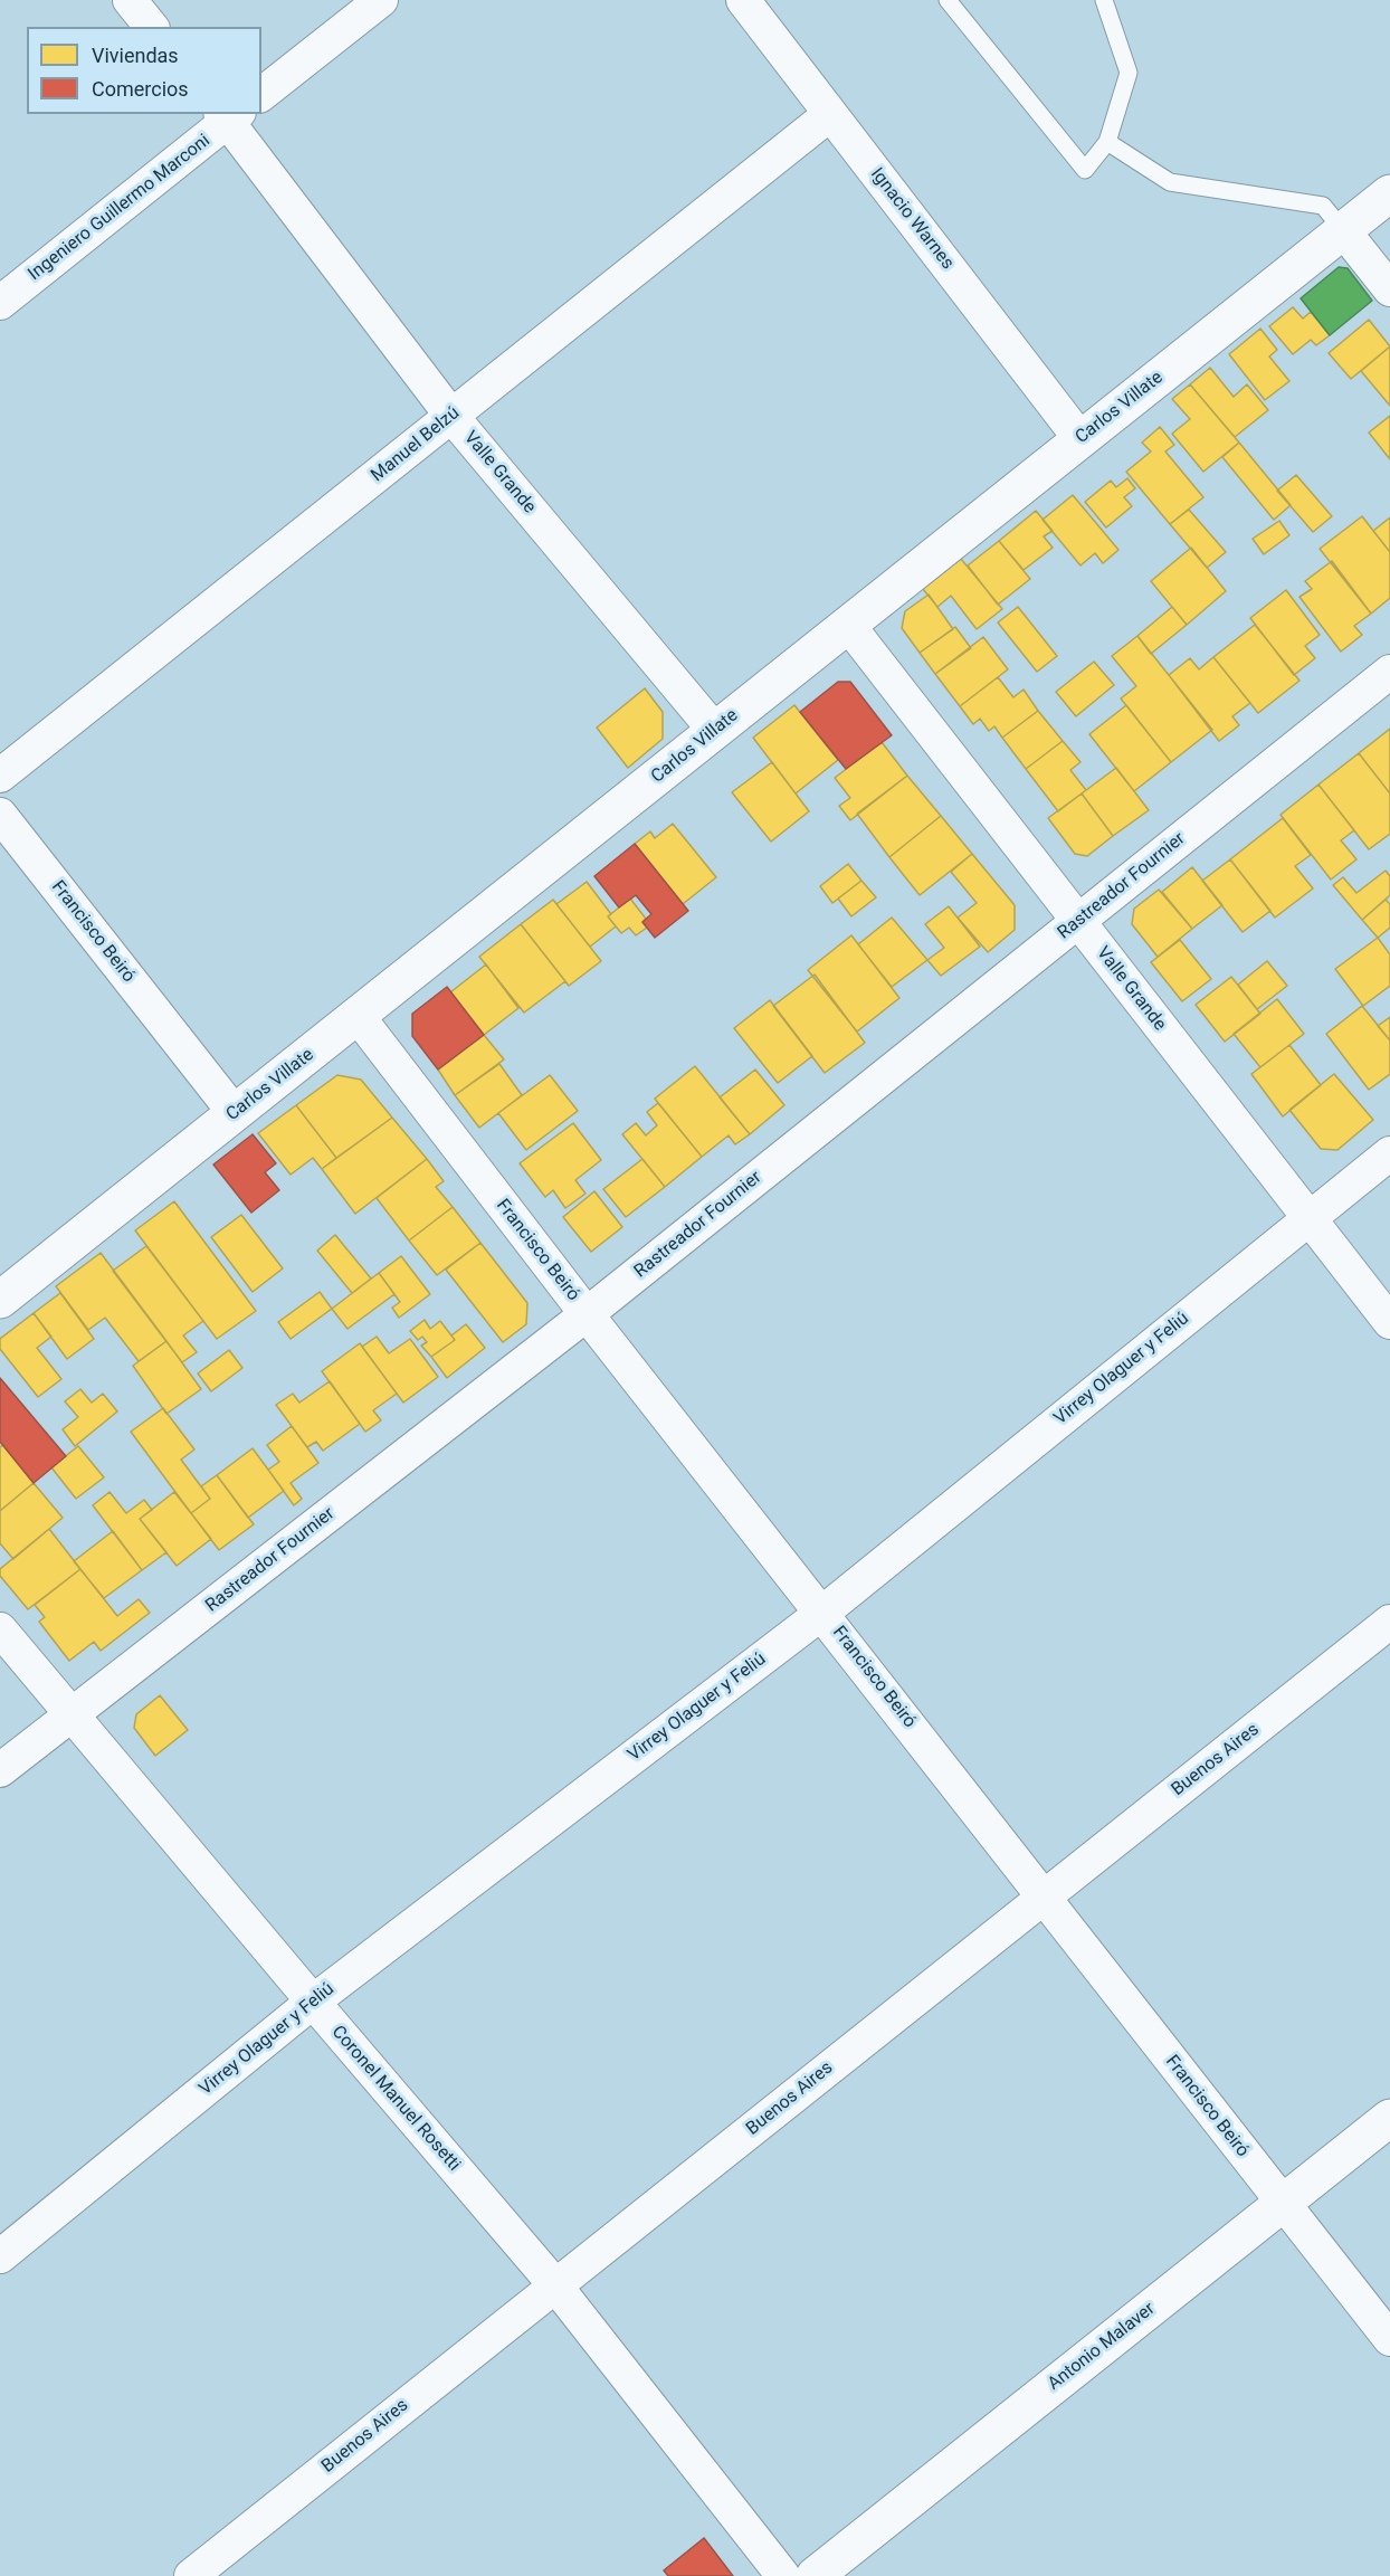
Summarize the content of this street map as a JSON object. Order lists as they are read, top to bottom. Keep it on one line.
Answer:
{"streets":{"street":["Ingeniero Guillermo Marconi","Ignacio Warnes","Carlos Villate","Manuel Belzú","Valle Grande","Rastreador Fournier","Francisco Beiró","Virrey Olaguer y Feliú","Buenos Aires","Coronel Manuel Rosetti","Antonio Malaver"]},"crossings":[["Ingeniero Guillermo Marconi","Valle Grande"],["Ignacio Warnes","Carlos Villate"],["Ignacio Warnes","Manuel Belzú"],["Carlos Villate","Valle Grande"],["Carlos Villate","Francisco Beiró"],["Manuel Belzú","Valle Grande"],["Valle Grande","Rastreador Fournier"],["Valle Grande","Virrey Olaguer y Feliú"],["Rastreador Fournier","Francisco Beiró"],["Rastreador Fournier","Coronel Manuel Rosetti"],["Francisco Beiró","Virrey Olaguer y Feliú"],["Francisco Beiró","Buenos Aires"],["Francisco Beiró","Antonio Malaver"],["Virrey Olaguer y Feliú","Coronel Manuel Rosetti"],["Buenos Aires","Coronel Manuel Rosetti"]],"legend":["Viviendas","Comercios"]}
